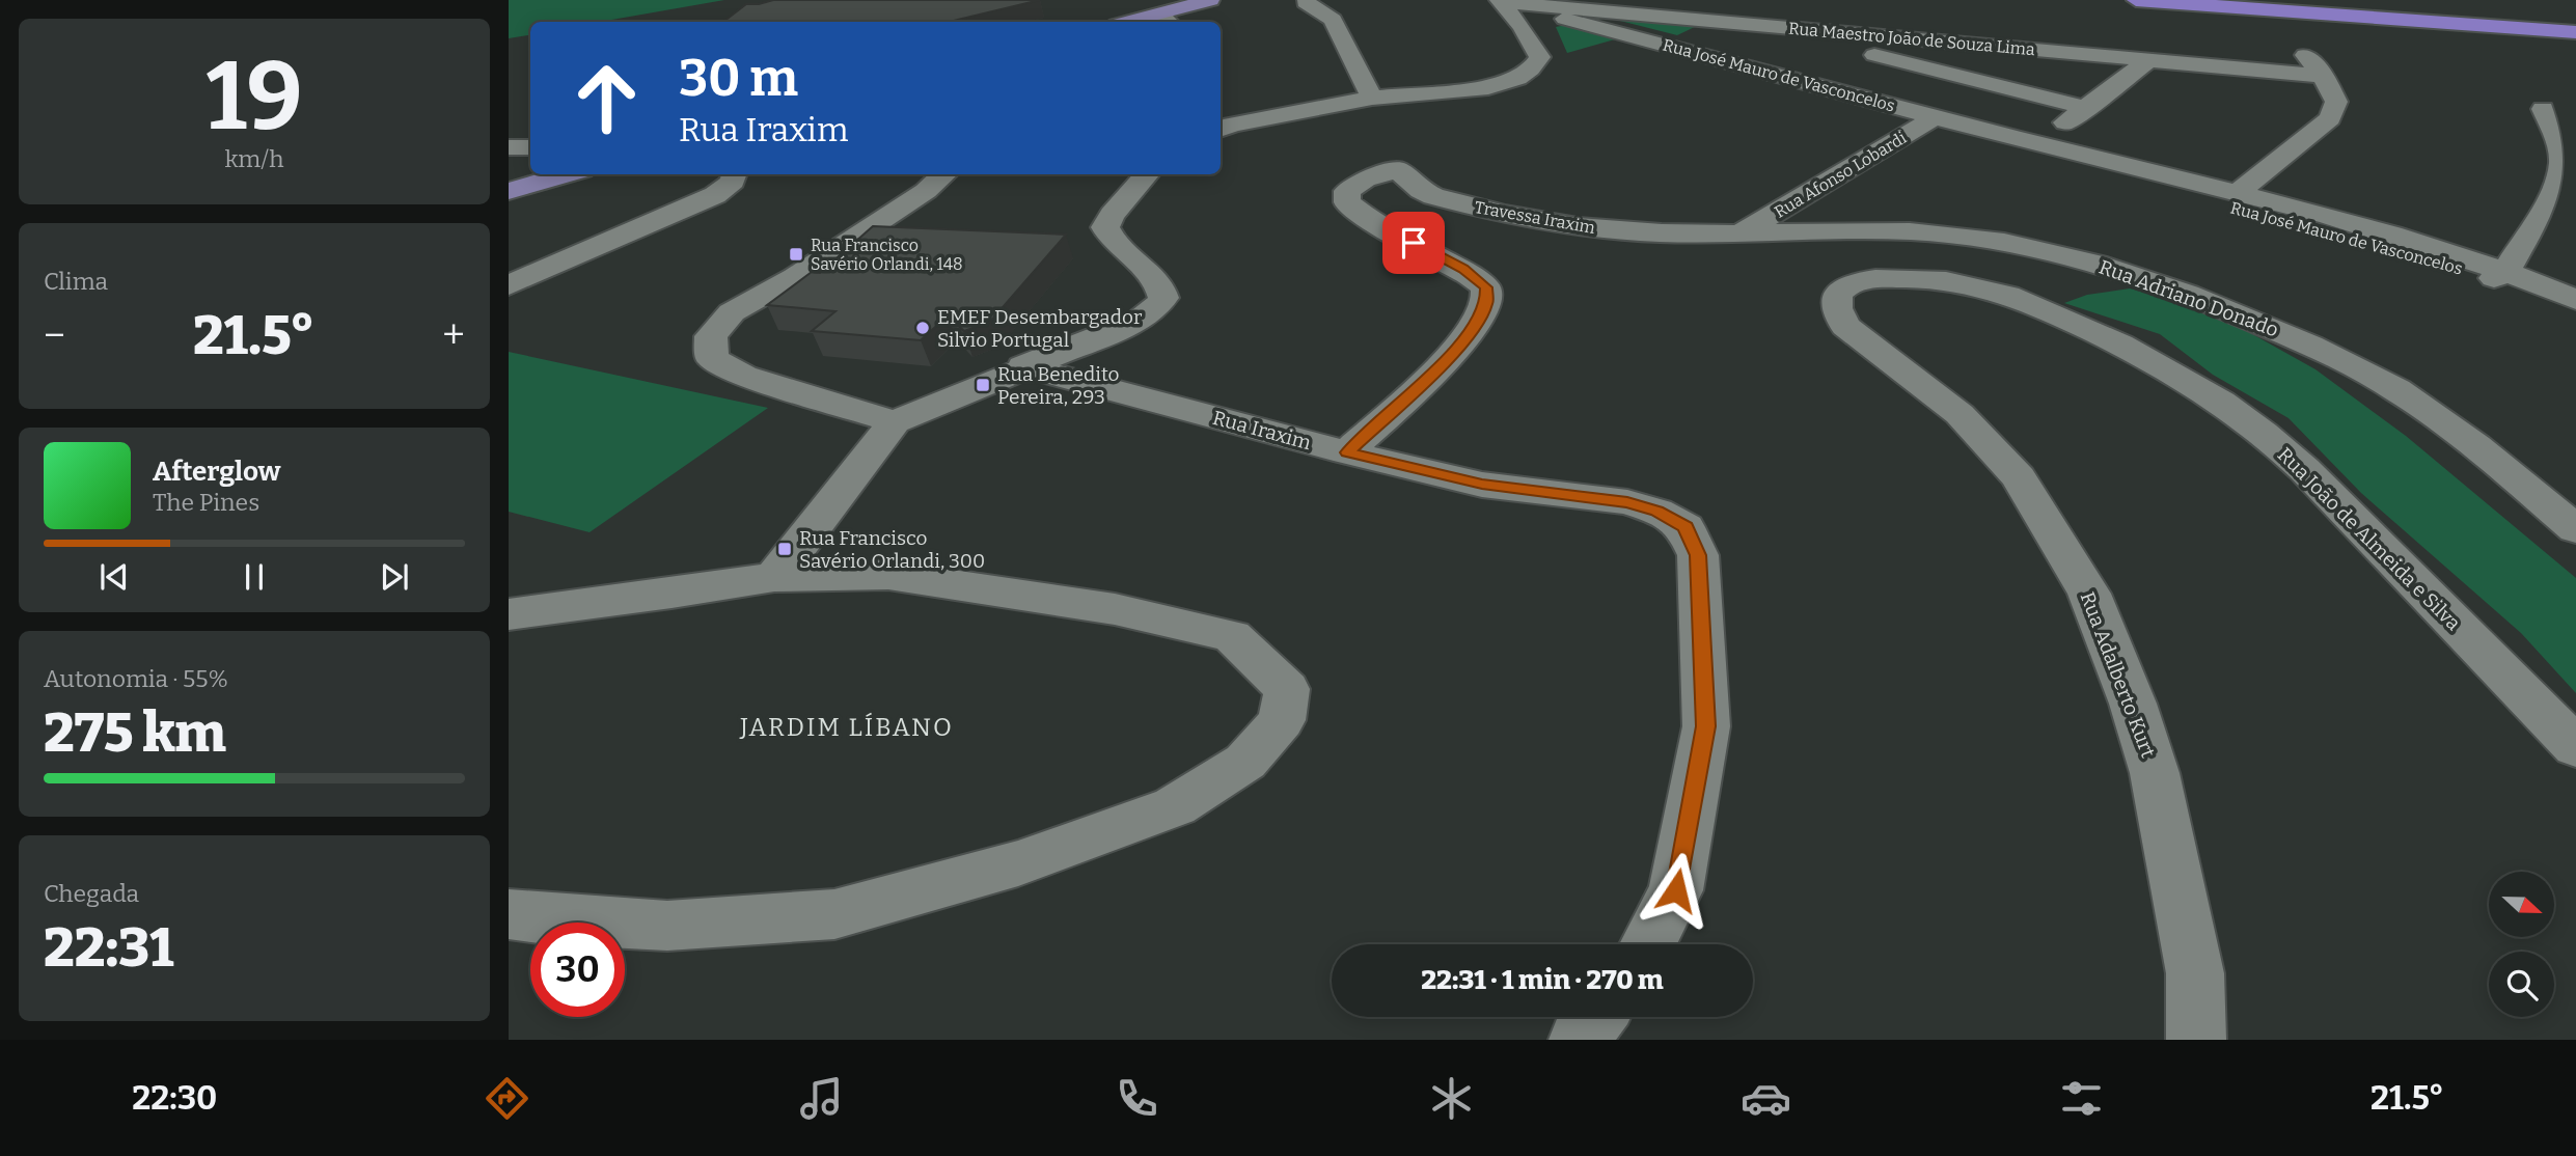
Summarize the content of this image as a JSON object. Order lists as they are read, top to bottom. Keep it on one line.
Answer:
{"streets":{"street":["Rua Maestro João de Souza Lima","Rua José Mauro de Vasconcelos","Rua Afonso Lobardi","Travessa Iraxim","Rua Adriano Donado","Rua Iraxim","Rua João de Almeida e Silva","Rua Adalberto Kurt"]},"crossings":[["Rua José Mauro de Vasconcelos","Rua Afonso Lobardi"],["Rua Afonso Lobardi","Travessa Iraxim"],["Rua Afonso Lobardi","Rua Adriano Donado"],["Travessa Iraxim","Rua Adriano Donado"],["Travessa Iraxim","Rua Iraxim"],["Rua João de Almeida e Silva","Rua Adalberto Kurt"]],"districts":["JARDIM LÍBANO"],"places":{"transit":["Rua Francisco Savério Orlandi, 148","Rua Benedito Pereira, 293","Rua Francisco Savério Orlandi, 300"],"other":["EMEF Desembargador Silvio Portugal"]},"north":"right","page":{"tile":[["19","km/h"],"Clima",["Autonomia · 55%","275 km"],["Chegada","22:31"]],"turn":["30 m","Rua Iraxim"],"heat":["−","21.5°","+"],"song":["Afterglow","The Pines"],"limit":"30","trip":"22:31 · 1 min · 270 m","tabs":["22:30","21.5°"]}}
